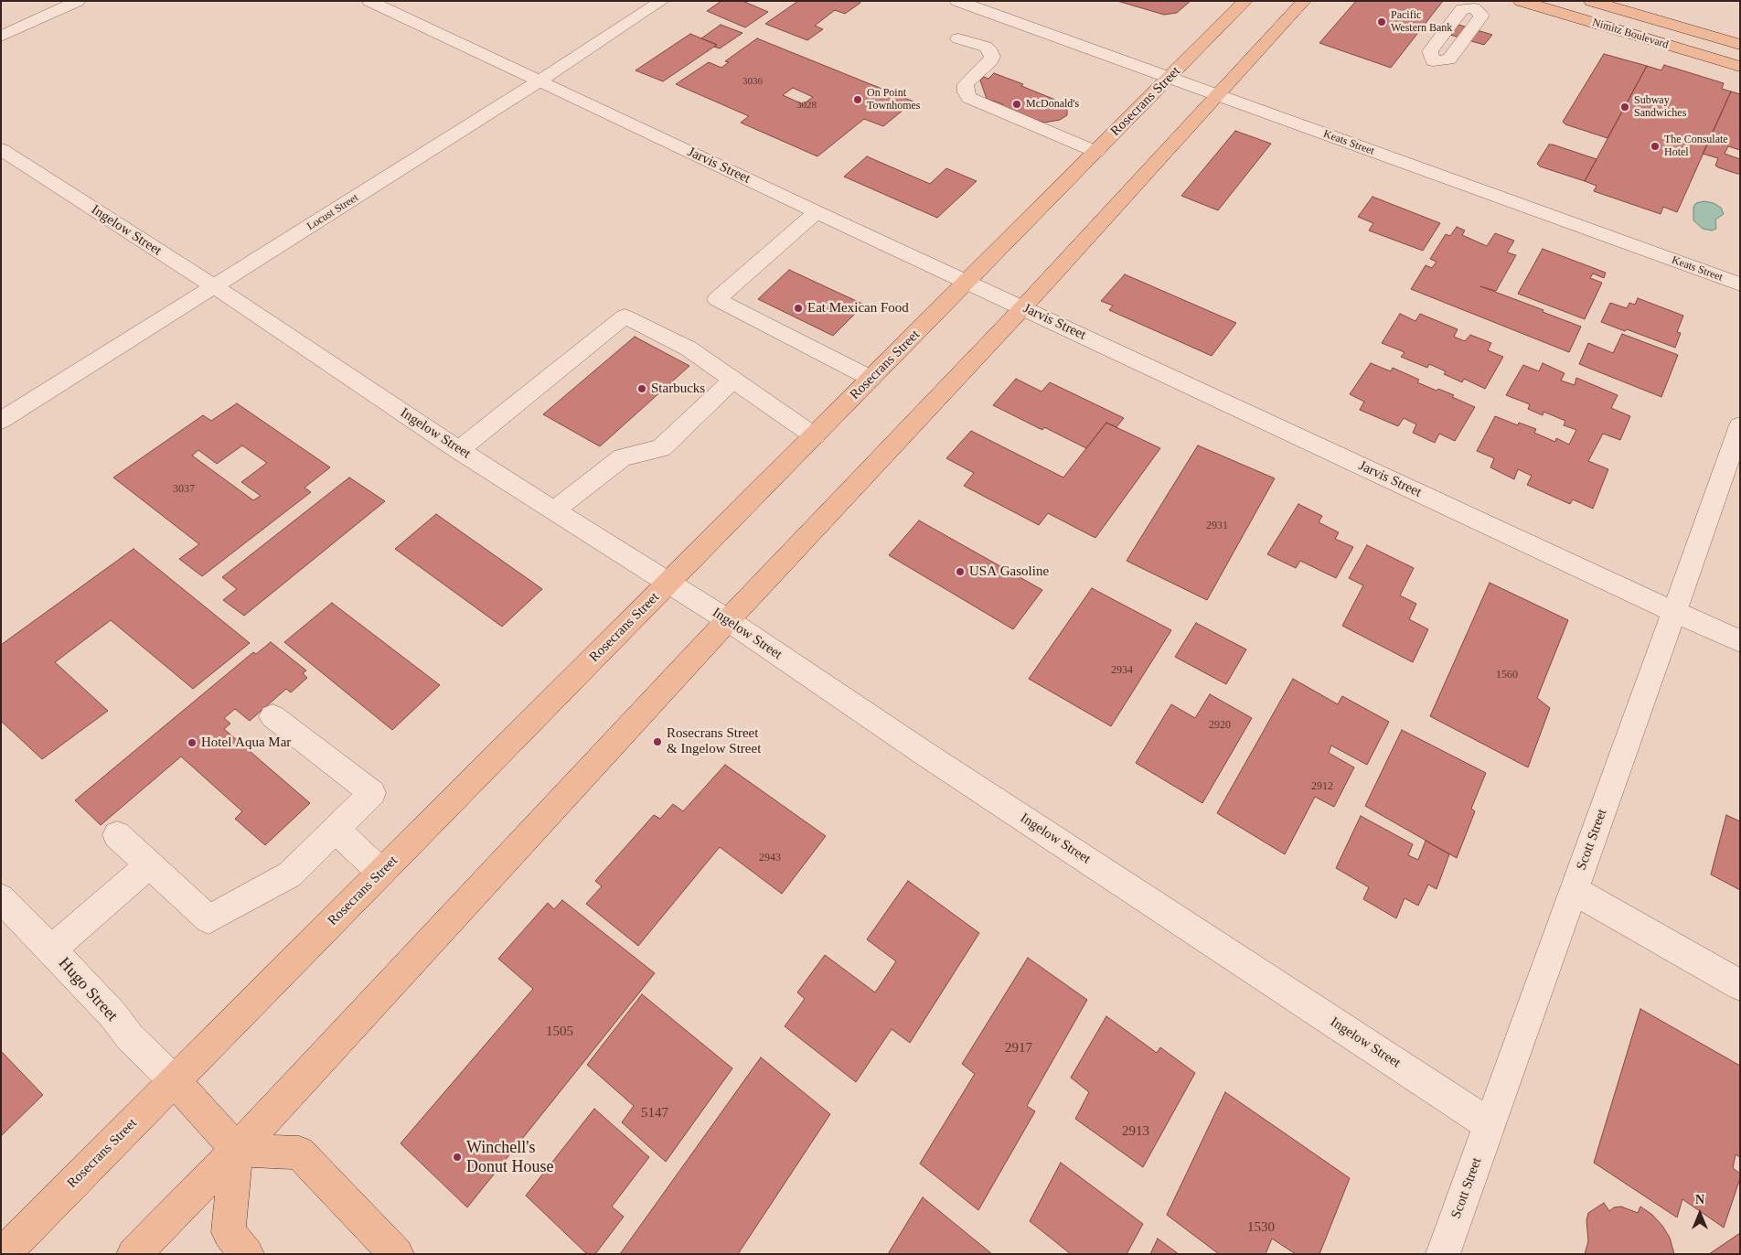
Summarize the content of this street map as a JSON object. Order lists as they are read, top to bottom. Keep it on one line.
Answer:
{"streets":{"main road":["Nimitz Boulevard","Rosecrans Street"],"street":["Keats Street","Jarvis Street","Locust Street","Ingelow Street","Scott Street","Hugo Street"]},"crossings":[["Rosecrans Street","Keats Street"],["Rosecrans Street","Jarvis Street"],["Rosecrans Street","Ingelow Street"],["Rosecrans Street","Hugo Street"],["Jarvis Street","Locust Street"],["Jarvis Street","Scott Street"],["Locust Street","Ingelow Street"],["Ingelow Street","Scott Street"]],"places":["Pacific Western Bank","On Point Townhomes","McDonald's","Subway Sandwiches","The Consulate Hotel","Eat Mexican Food","Starbucks","USA Gasoline","Rosecrans Street & Ingelow Street","Hotel Aqua Mar","Winchell's Donut House"],"house_numbers":["3036","3028","3037","2931","2934","1560","2920","2912","2943","1505","2917","5147","2913","1530"],"north":"top"}
